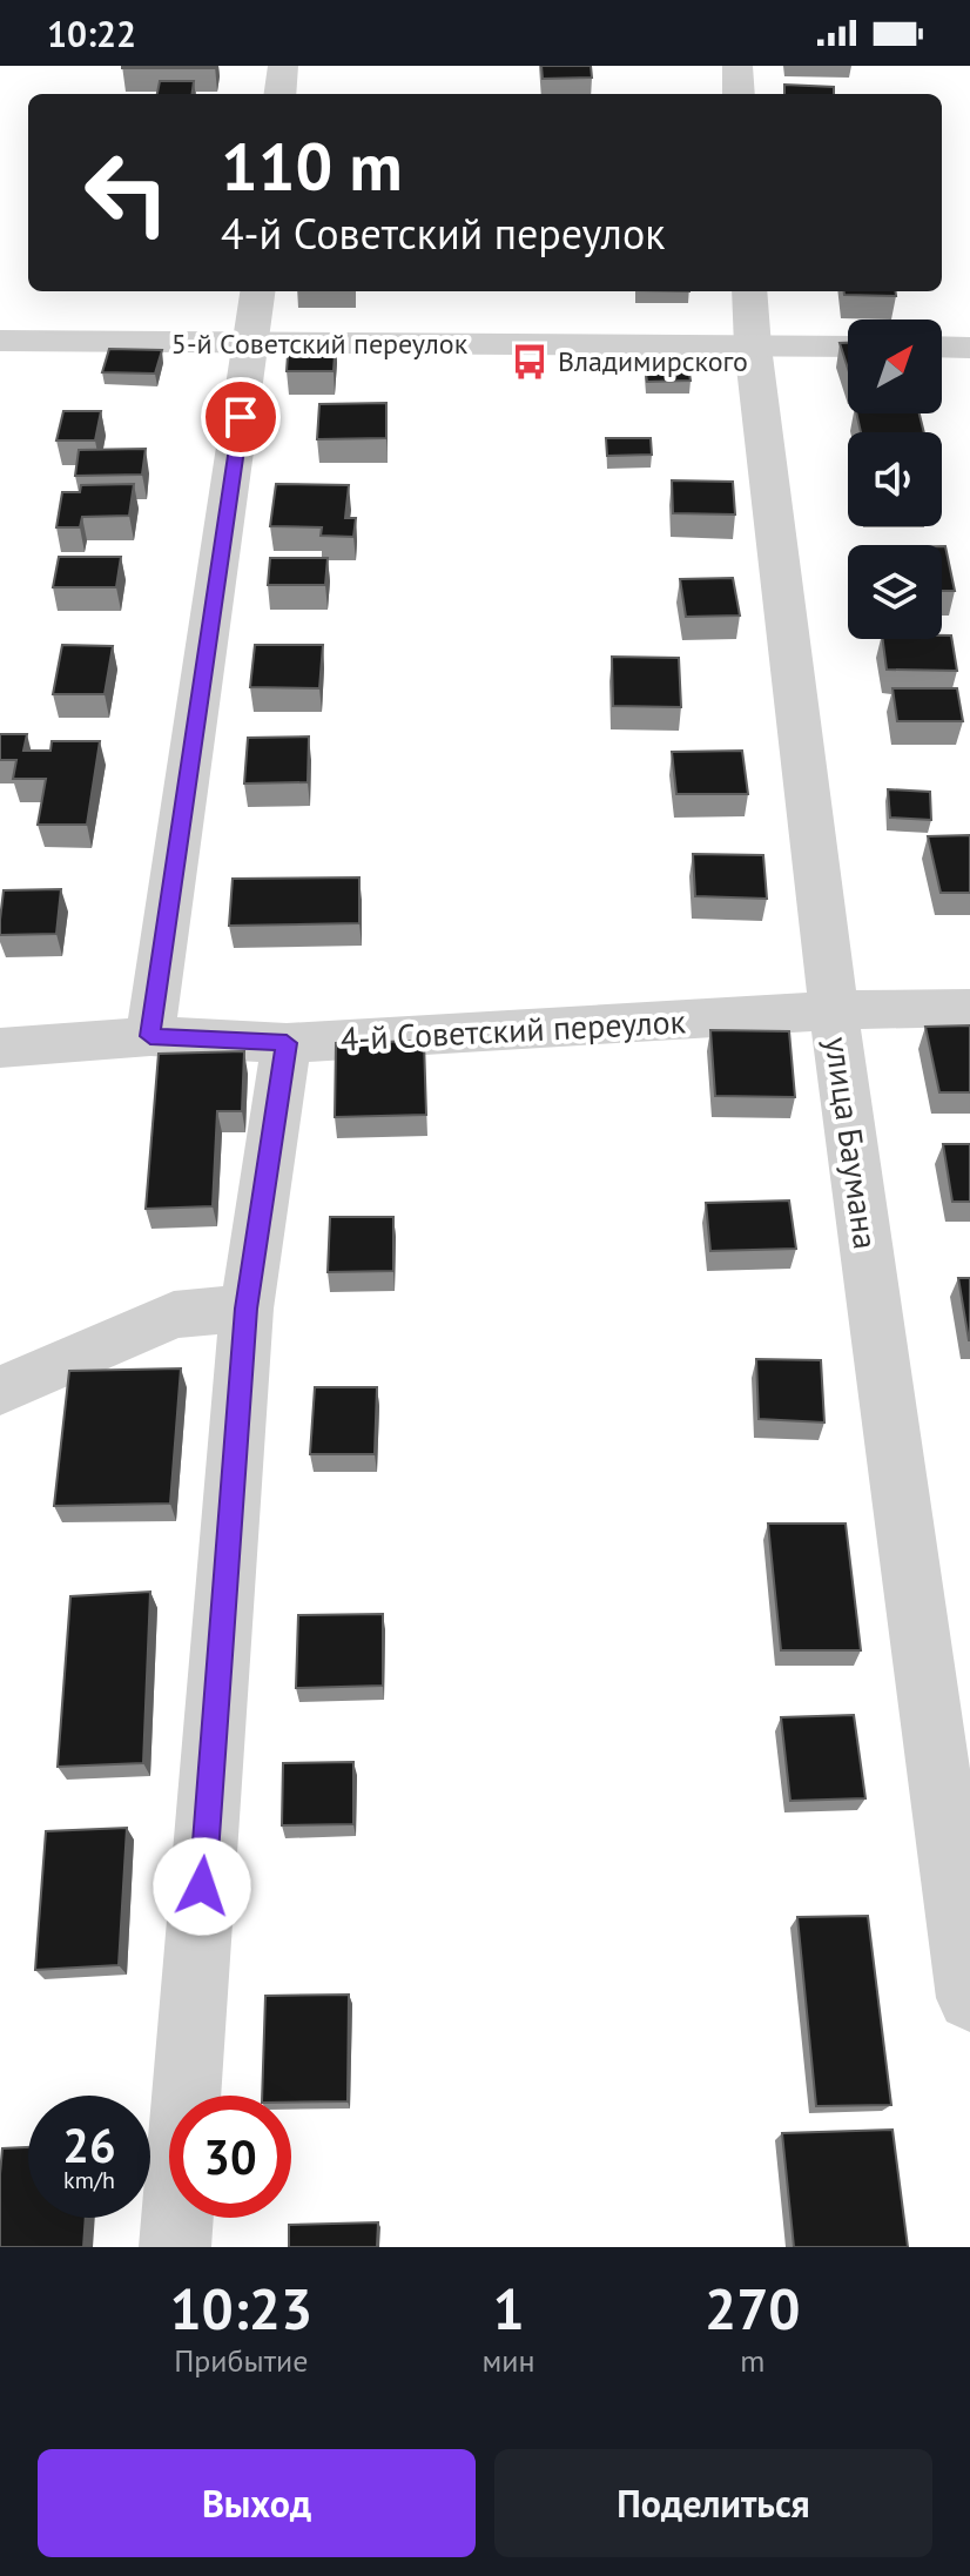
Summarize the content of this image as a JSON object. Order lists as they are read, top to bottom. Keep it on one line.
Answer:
{"streets":{"street":["5-й Советский переулок","4-й Советский переулок","улица Баумана"]},"crossings":[["5-й Советский переулок","улица Баумана"],["4-й Советский переулок","улица Баумана"]],"places":{"bus stop":["Владимирского"]},"north":"top right","page":{"status":"10:22","turn":["110 m","4-й Советский переулок"],"speed":"26 km/h","limit":"30","eta":["10:23","Прибытие","1","мин","270","m"],"buttons":["Выход","Поделиться"]}}
